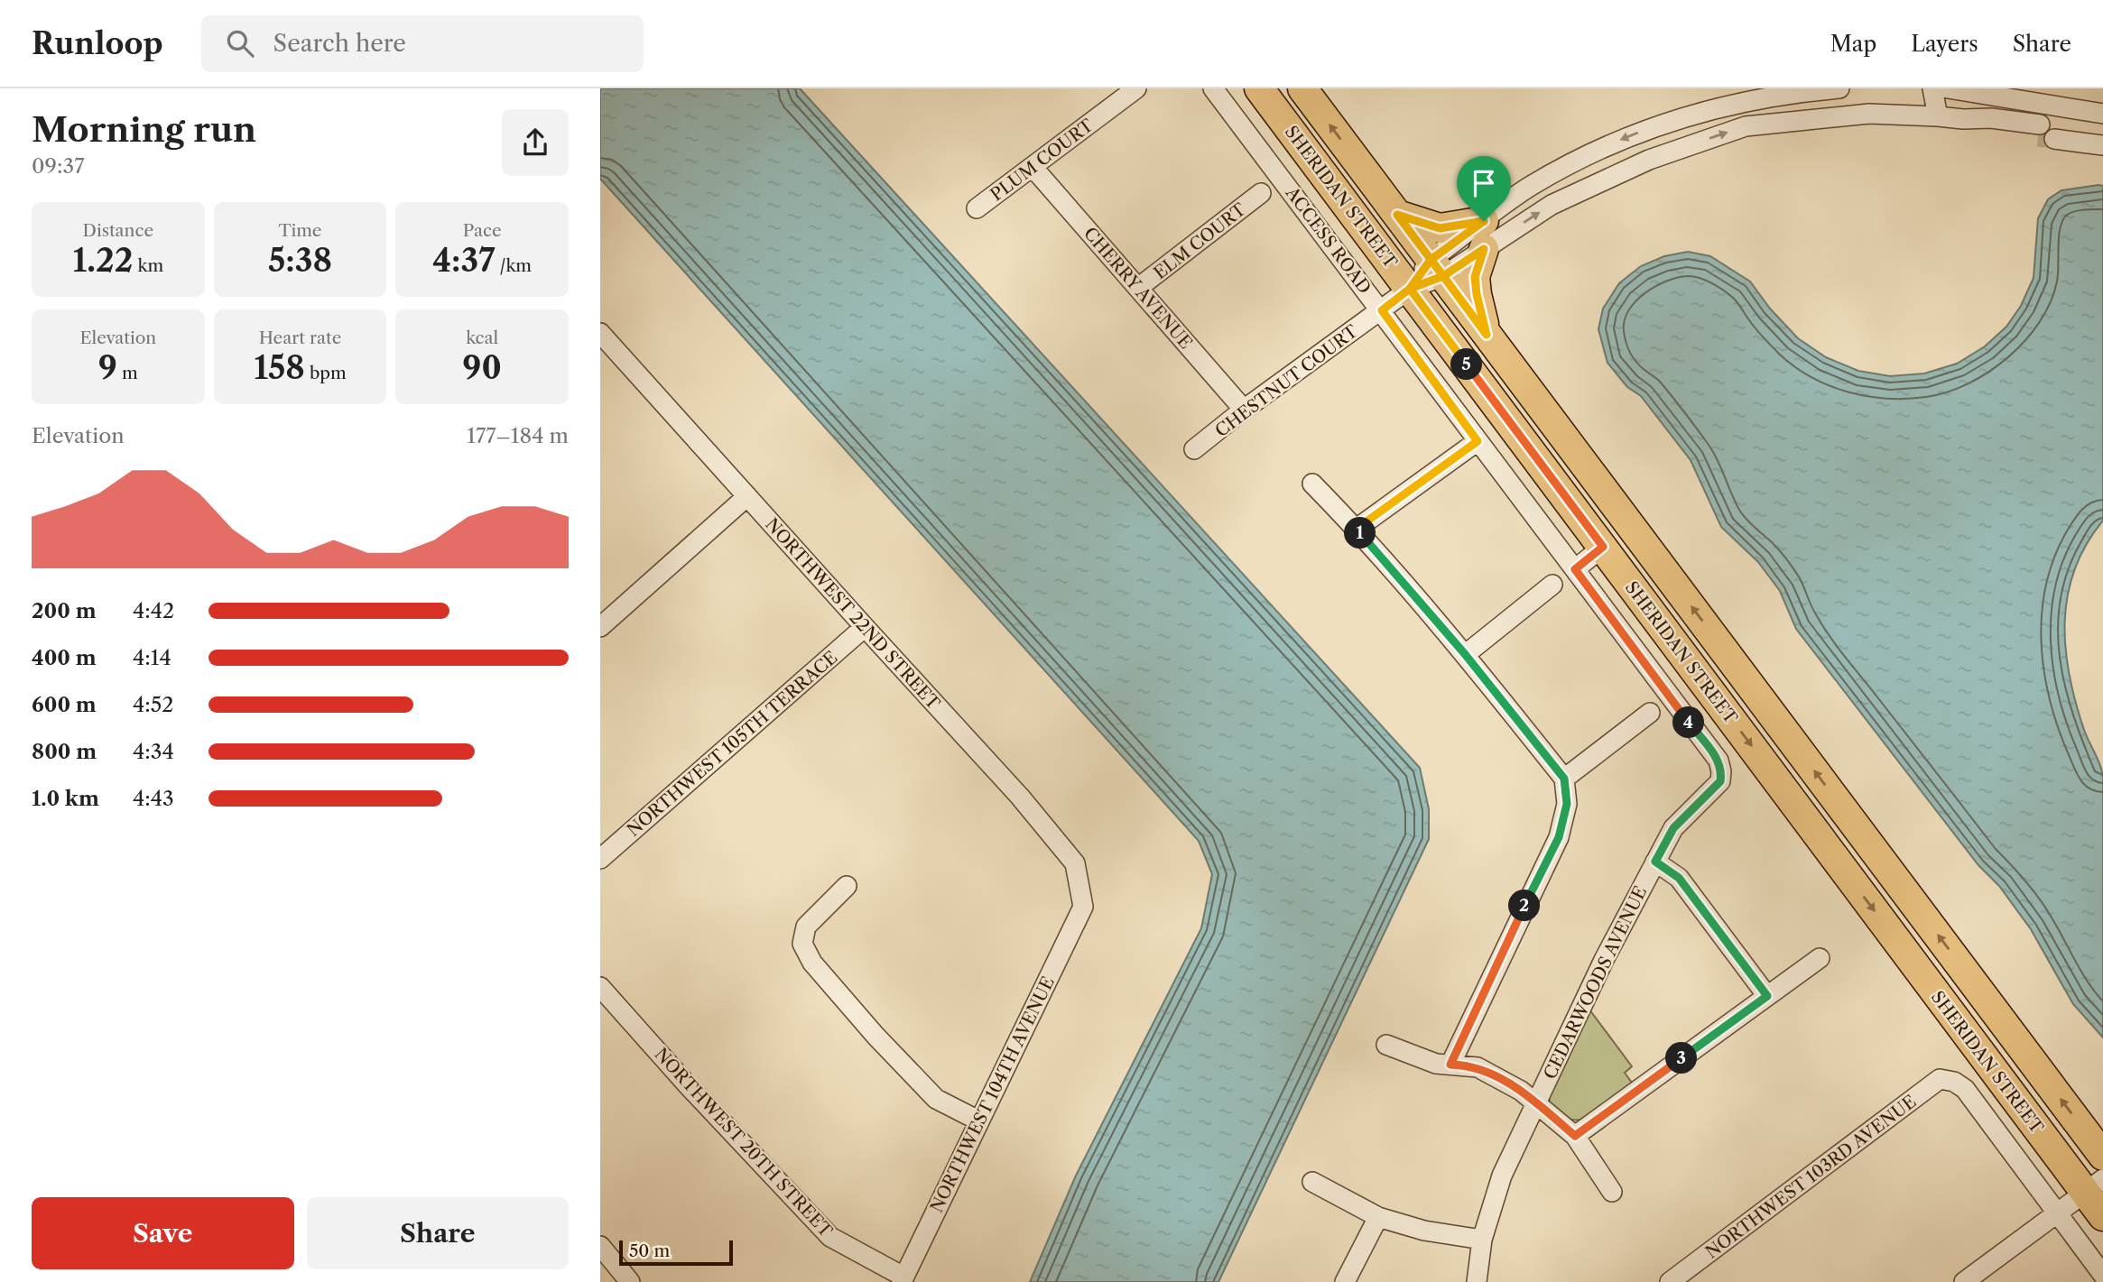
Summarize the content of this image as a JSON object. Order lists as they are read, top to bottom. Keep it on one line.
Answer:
{"streets":{"main road":["SHERIDAN STREET"],"street":["PLUM COURT","ACCESS ROAD","ELM COURT","CHERRY AVENUE","CHESTNUT COURT","NORTHWEST 22ND STREET","NORTHWEST 105TH TERRACE","CEDARWOODS AVENUE","NORTHWEST 104TH AVENUE","NORTHWEST 20TH STREET","NORTHWEST 103RD AVENUE"]},"crossings":[["PLUM COURT","CHERRY AVENUE"],["SHERIDAN STREET","CHESTNUT COURT"],["ACCESS ROAD","CHESTNUT COURT"],["ACCESS ROAD","CEDARWOODS AVENUE"],["ELM COURT","CHERRY AVENUE"],["CHERRY AVENUE","CHESTNUT COURT"],["NORTHWEST 22ND STREET","NORTHWEST 105TH TERRACE"],["NORTHWEST 22ND STREET","NORTHWEST 104TH AVENUE"],["NORTHWEST 104TH AVENUE","NORTHWEST 20TH STREET"]],"scale_bar":"50 m","page":{"header":"Runloop","search":"Search here","nav":["Map","Layers","Share"],"heading":["Morning run","09:37"],"stats":[["Distance","1.22 km"],["Time","5:38"],["Pace","4:37 /km"],["Elevation","9 m"],["Heart rate","158 bpm"],["kcal","90"]],"pins":["5","1","4","2","3"],"chart":["Elevation","177–184 m"],"list":[{"name":"200 m","note":"4:42"},{"name":"400 m","note":"4:14"},{"name":"600 m","note":"4:52"},{"name":"800 m","note":"4:34"},{"name":"1.0 km","note":"4:43"}],"buttons":["Save","Share"],"scale":"50 m"}}
